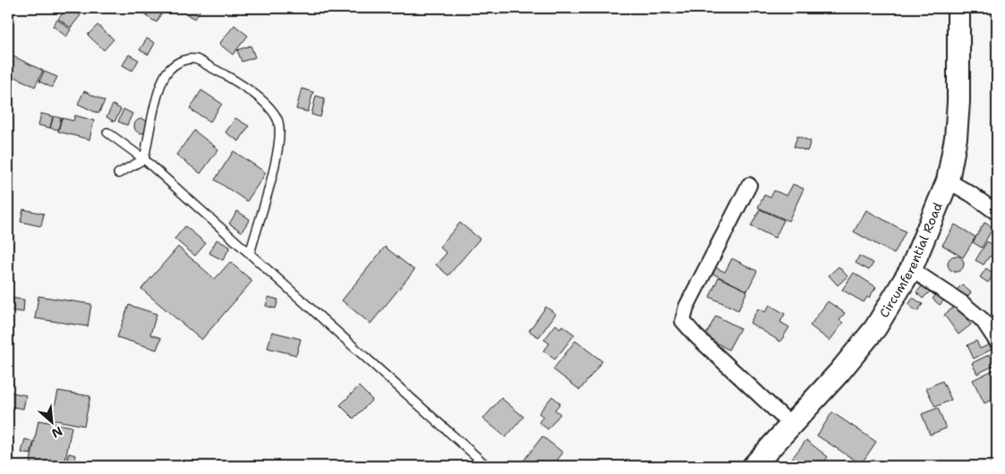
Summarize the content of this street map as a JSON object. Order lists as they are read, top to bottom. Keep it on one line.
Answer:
{"streets":{"main road":["Circumferential Road"]},"north":"bottom right"}
